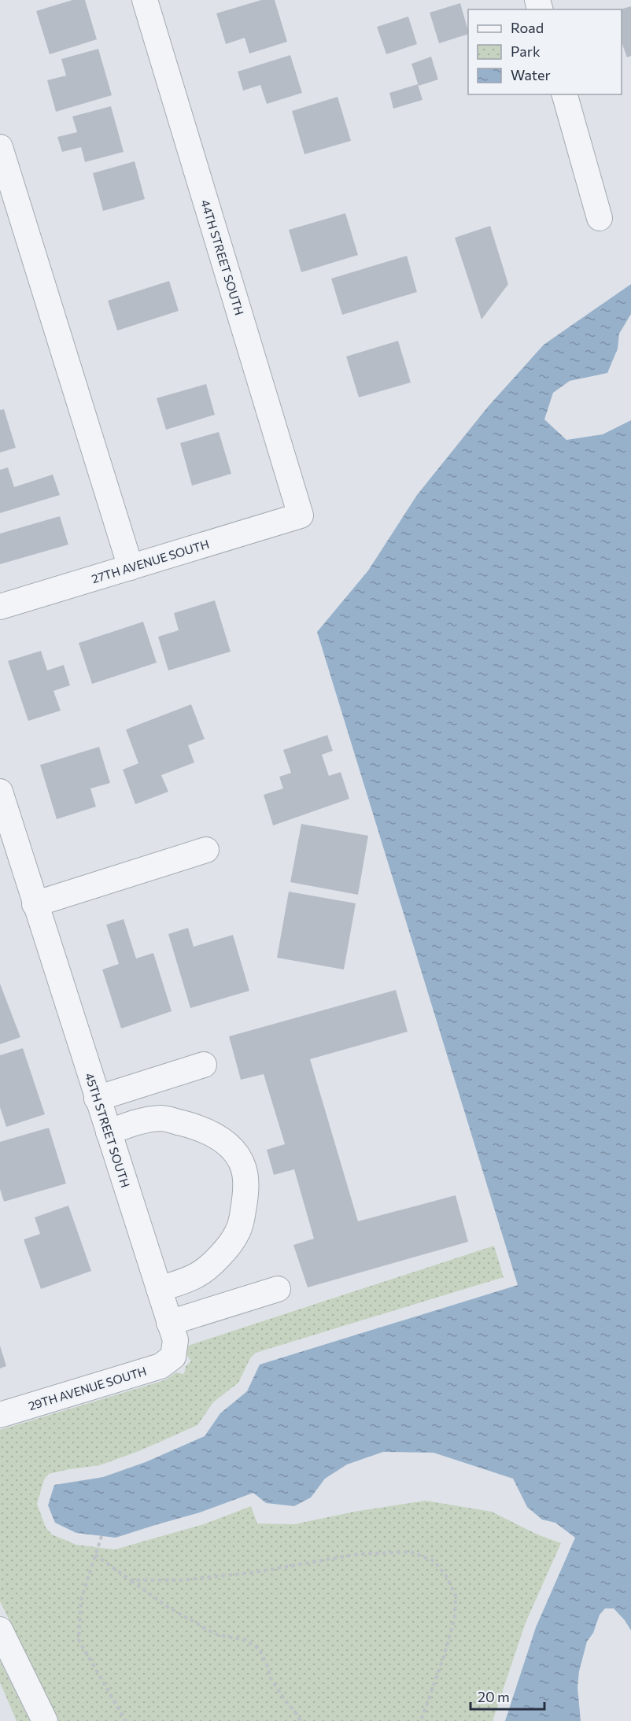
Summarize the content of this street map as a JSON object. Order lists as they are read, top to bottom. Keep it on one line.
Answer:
{"streets":{"street":["44TH STREET SOUTH","27TH AVENUE SOUTH","45TH STREET SOUTH","29TH AVENUE SOUTH"]},"crossings":[["44TH STREET SOUTH","27TH AVENUE SOUTH"],["45TH STREET SOUTH","29TH AVENUE SOUTH"]],"legend":["Road","Park","Water"],"scale_bar":"20 m"}
